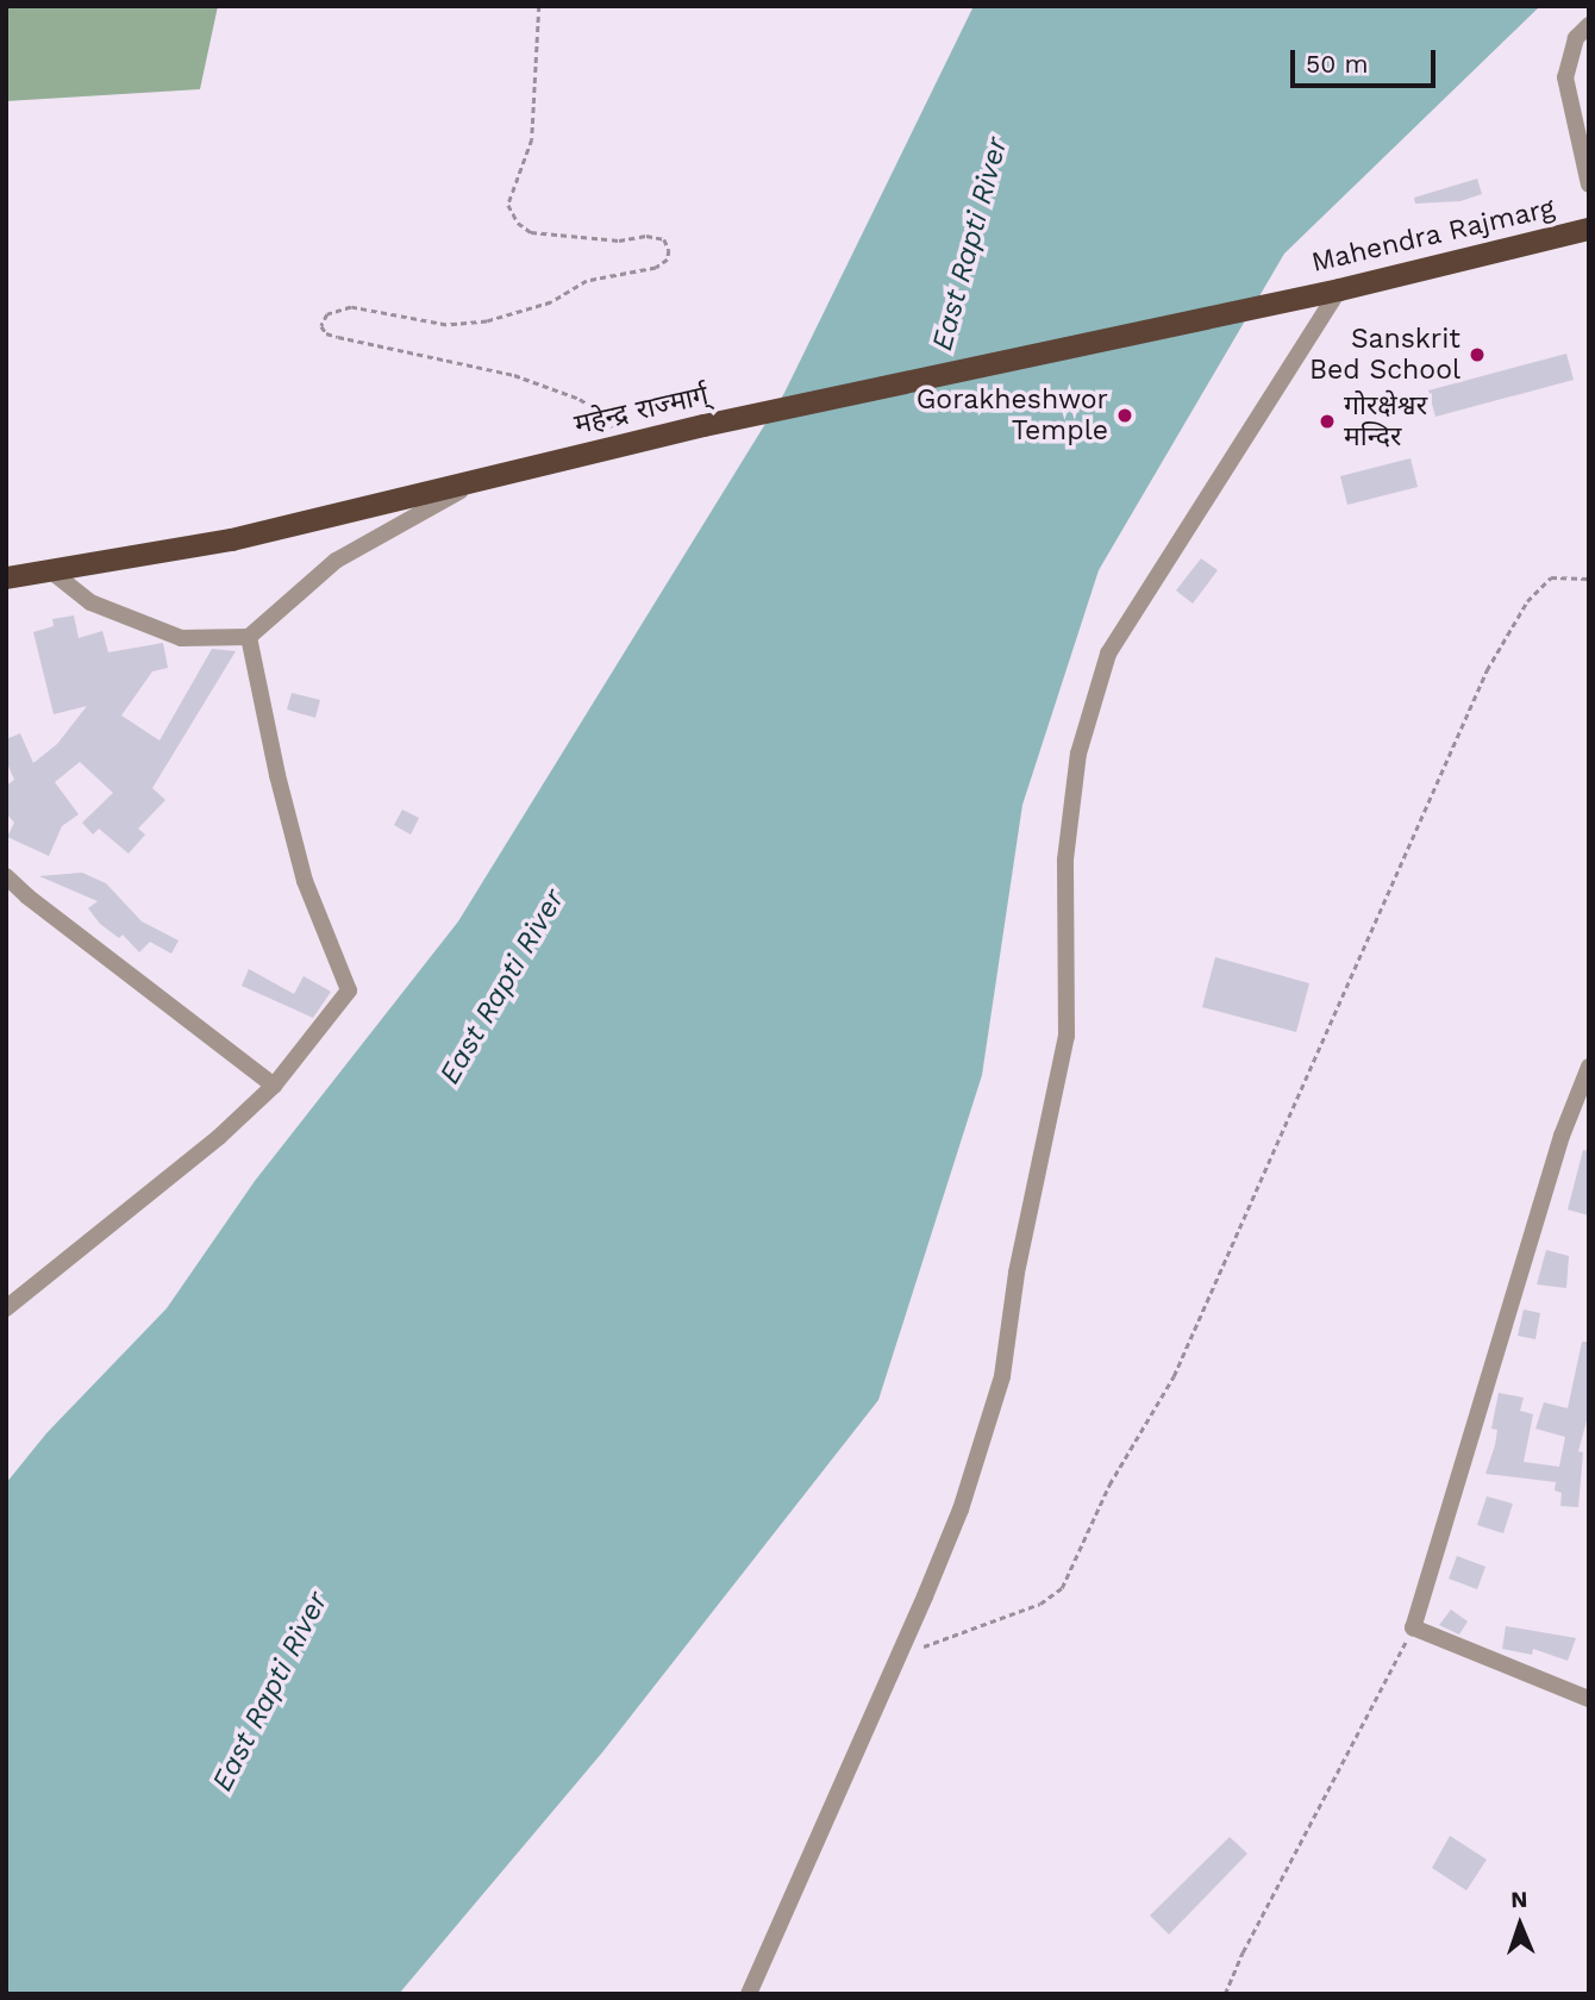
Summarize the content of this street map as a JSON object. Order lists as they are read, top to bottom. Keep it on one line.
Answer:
{"streets":{"highway":["Mahendra Rajmarg","महेन्द्र राज्मार्ग्"]},"crossings":[["Mahendra Rajmarg","महेन्द्र राज्मार्ग्"]],"water":["East Rapti River"],"places":["Sanskrit Bed School","Gorakheshwor Temple","गोरक्षेश्वर मन्दिर"],"scale_bar":"50 m","north":"top"}
